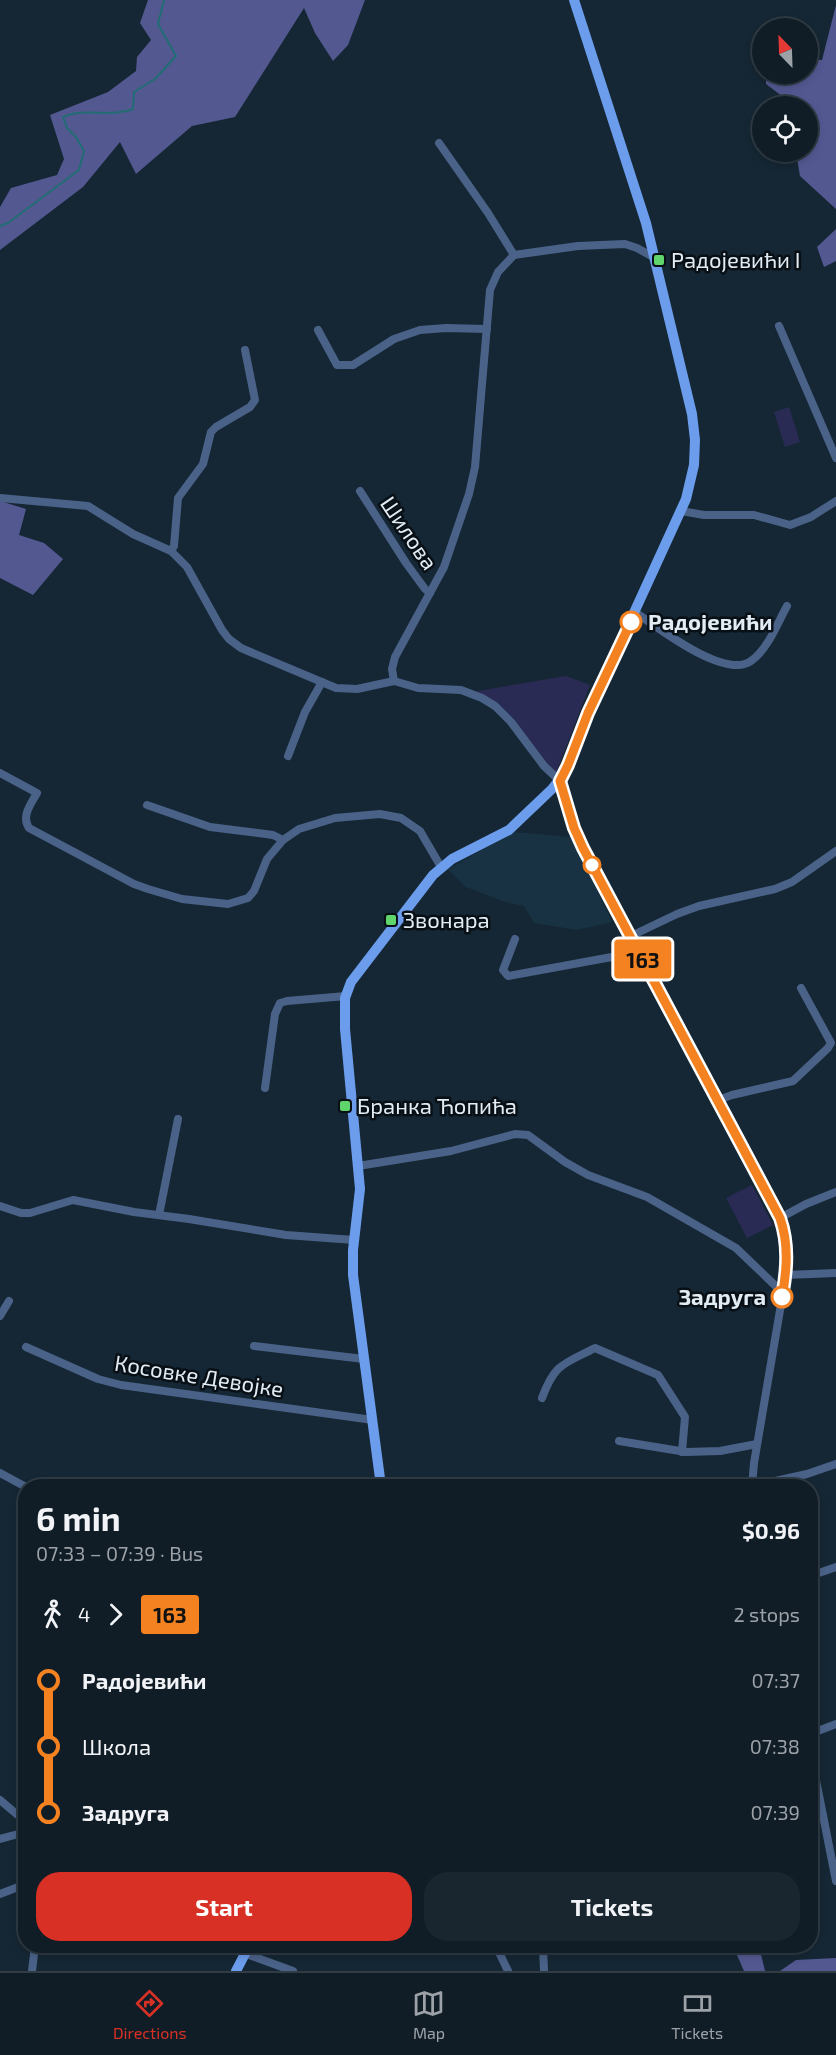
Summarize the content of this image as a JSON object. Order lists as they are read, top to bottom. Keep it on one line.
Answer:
{"streets":{"street":["Шилова","Косовке Девојке"]},"places":{"transit":["Радојевићи I","Звонара","Бранка Ћопића"],"other":["Радојевићи","Задруга"]},"lines":["bus line 163"],"north":"top left","page":{"on_map":"163","heading":["6 min","07:33 – 07:39 · Bus","$0.96"],"legs":["4","163","2 stops"],"list":[{"name":"Радојевићи","value":"07:37"},{"name":"Школа","value":"07:38"},{"name":"Задруга","value":"07:39"}],"buttons":["Start","Tickets"],"tabs":["Directions","Map","Tickets"]}}
